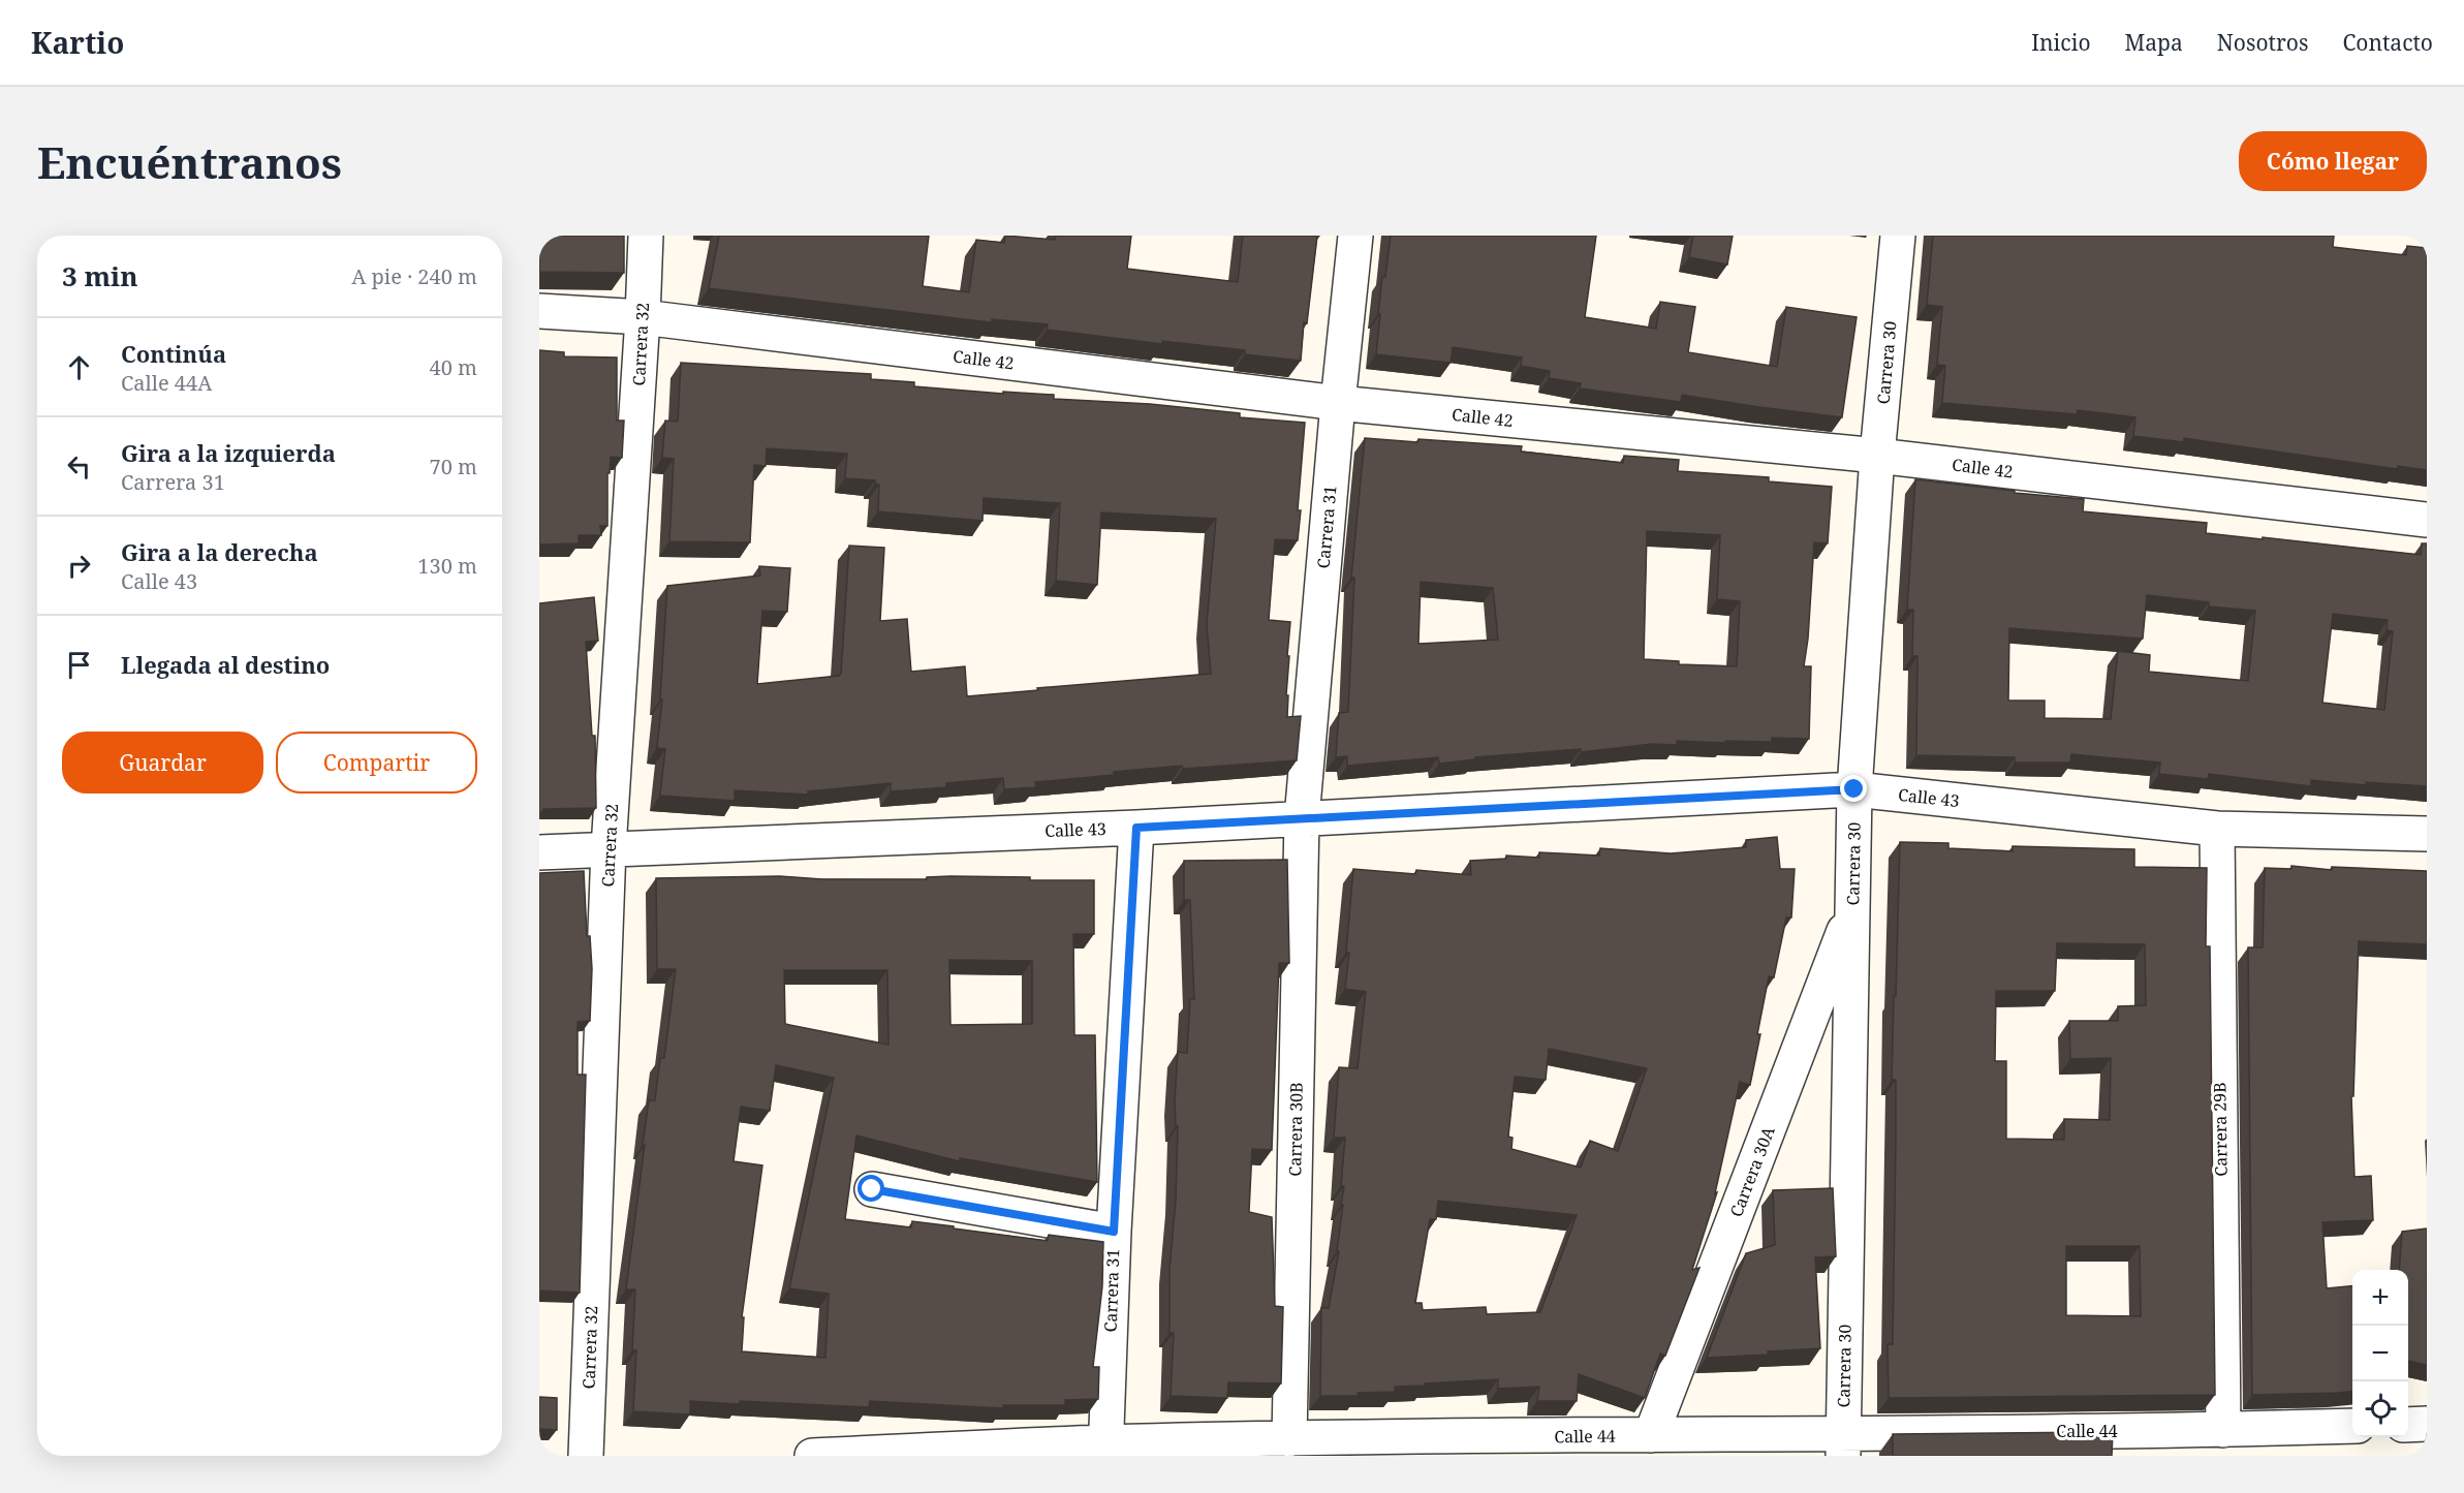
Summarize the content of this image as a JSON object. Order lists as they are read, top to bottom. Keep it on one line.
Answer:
{"streets":{"street":["Carrera 32","Calle 42","Carrera 30","Carrera 31","Calle 43","Carrera 30B","Carrera 29B","Carrera 30A","Calle 44"]},"crossings":[["Carrera 32","Calle 42"],["Carrera 32","Calle 43"],["Calle 42","Carrera 30"],["Calle 42","Carrera 31"],["Carrera 30","Calle 43"],["Carrera 30","Carrera 30A"],["Carrera 30","Calle 44"],["Carrera 31","Calle 43"],["Carrera 31","Carrera 30B"],["Carrera 31","Calle 44"],["Calle 43","Carrera 30B"],["Calle 43","Carrera 29B"],["Carrera 30B","Calle 44"],["Carrera 29B","Calle 44"],["Carrera 30A","Calle 44"]],"page":{"header":"Kartio","nav":["Inicio","Mapa","Nosotros","Contacto"],"buttons":["Cómo llegar",["Guardar","Compartir"]],"title":"Encuéntranos","heading":["3 min","A pie · 240 m"],"list":[["Continúa","Calle 44A","40 m"],["Gira a la izquierda","Carrera 31","70 m"],["Gira a la derecha","Calle 43","130 m"],"Llegada al destino"],"map_buttons":["+","−"]}}
